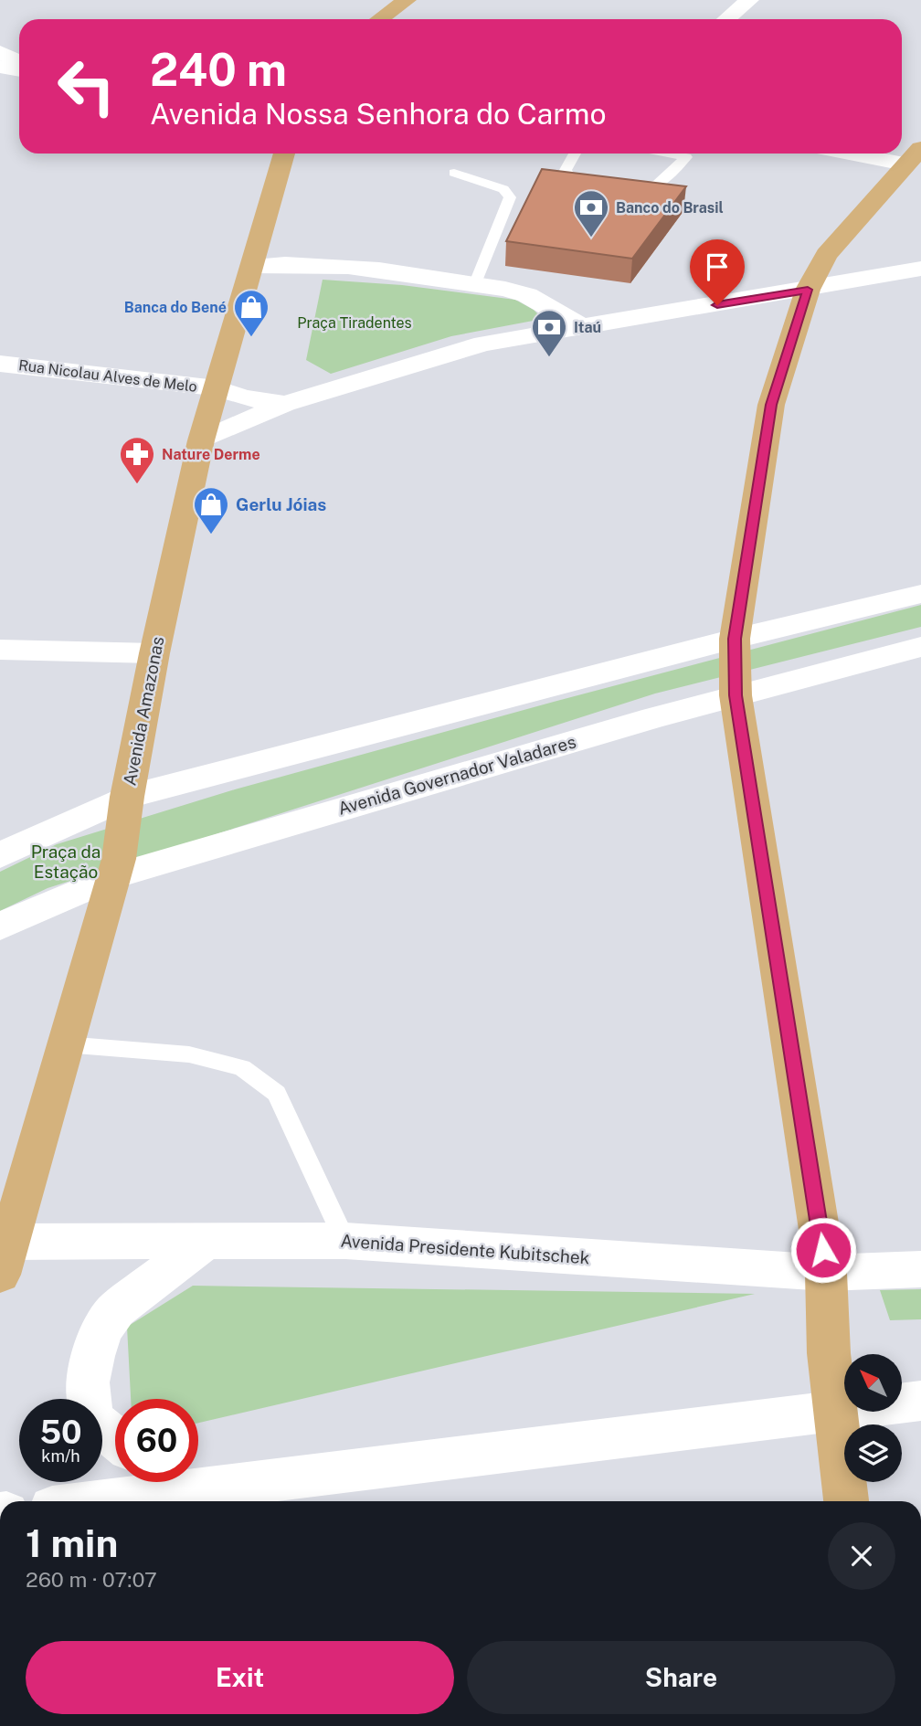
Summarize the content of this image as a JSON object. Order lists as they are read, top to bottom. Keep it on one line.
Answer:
{"streets":{"main road":["Avenida Amazonas"],"street":["Rua Nicolau Alves de Melo","Avenida Governador Valadares","Avenida Presidente Kubitschek"]},"crossings":[["Rua Nicolau Alves de Melo","Avenida Amazonas"],["Avenida Amazonas","Avenida Governador Valadares"],["Avenida Amazonas","Avenida Presidente Kubitschek"]],"parks":["Praça Tiradentes","Praça da Estação"],"places":{"bank":["Banco do Brasil","Itaú"],"shop":["Banca do Bené","Gerlu Jóias"],"pharmacy":["Nature Derme"]},"north":"top left","page":{"turn":["240 m","Avenida Nossa Senhora do Carmo"],"speed":"50 km/h","limit":"60","heading":["1 min","260 m · 07:07"],"buttons":["Exit","Share"]}}
